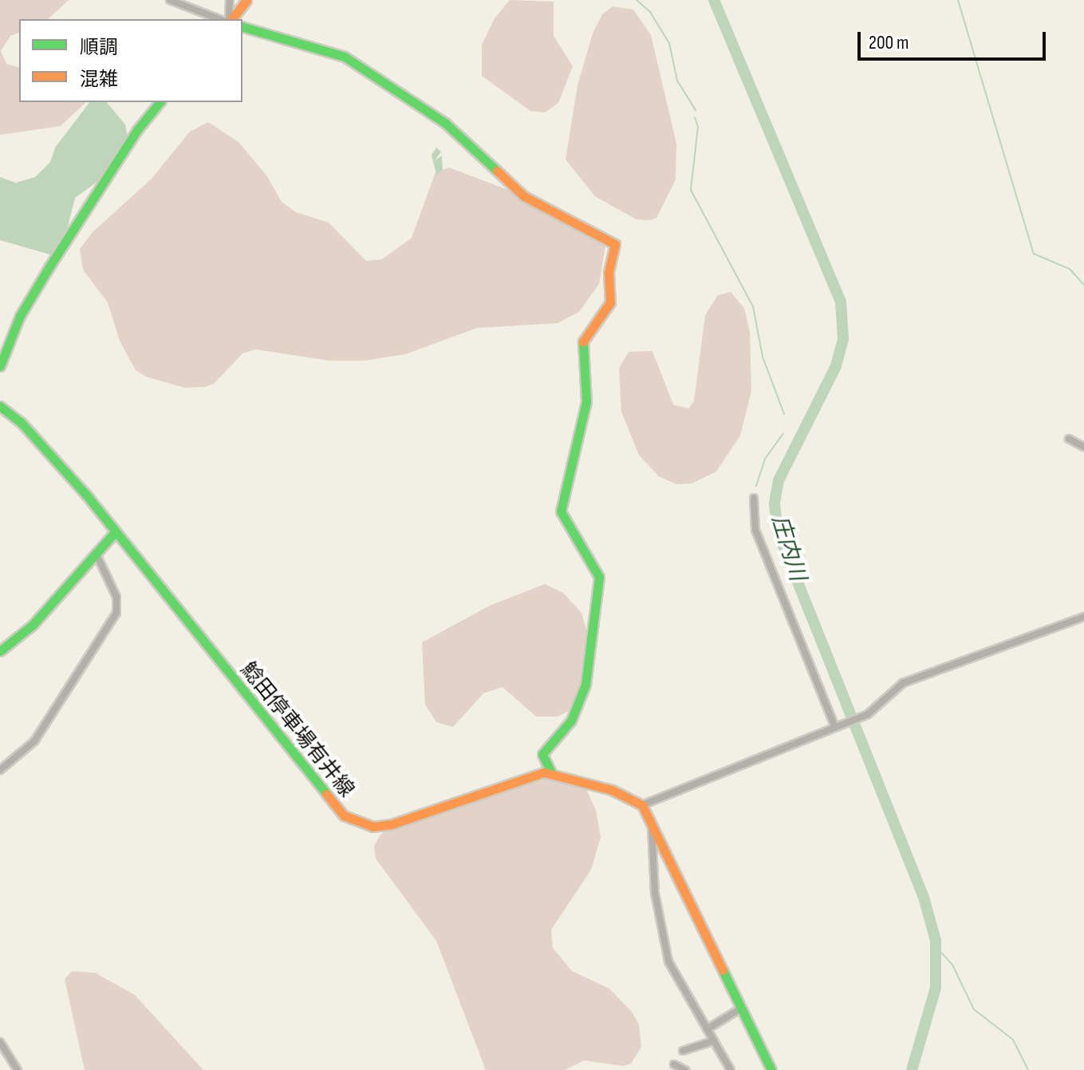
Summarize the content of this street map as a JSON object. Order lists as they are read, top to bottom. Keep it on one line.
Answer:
{"streets":{"street":["鯰田停車場有井線"]},"water":["庄内川"],"legend":["順調","混雑"],"scale_bar":"200 m"}
